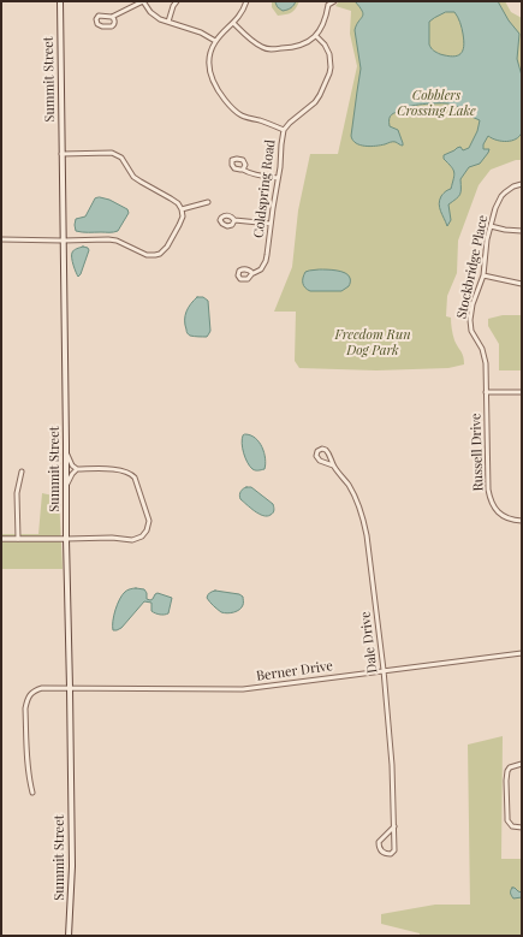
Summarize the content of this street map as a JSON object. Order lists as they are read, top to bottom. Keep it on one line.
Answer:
{"streets":{"main road":["Summit Street"],"street":["Coldspring Road","Stockbridge Place","Russell Drive","Dale Drive","Berner Drive"]},"crossings":[["Summit Street","Berner Drive"],["Stockbridge Place","Russell Drive"],["Dale Drive","Berner Drive"]],"parks":["Cobblers Crossing Lake","Freedom Run Dog Park"]}
